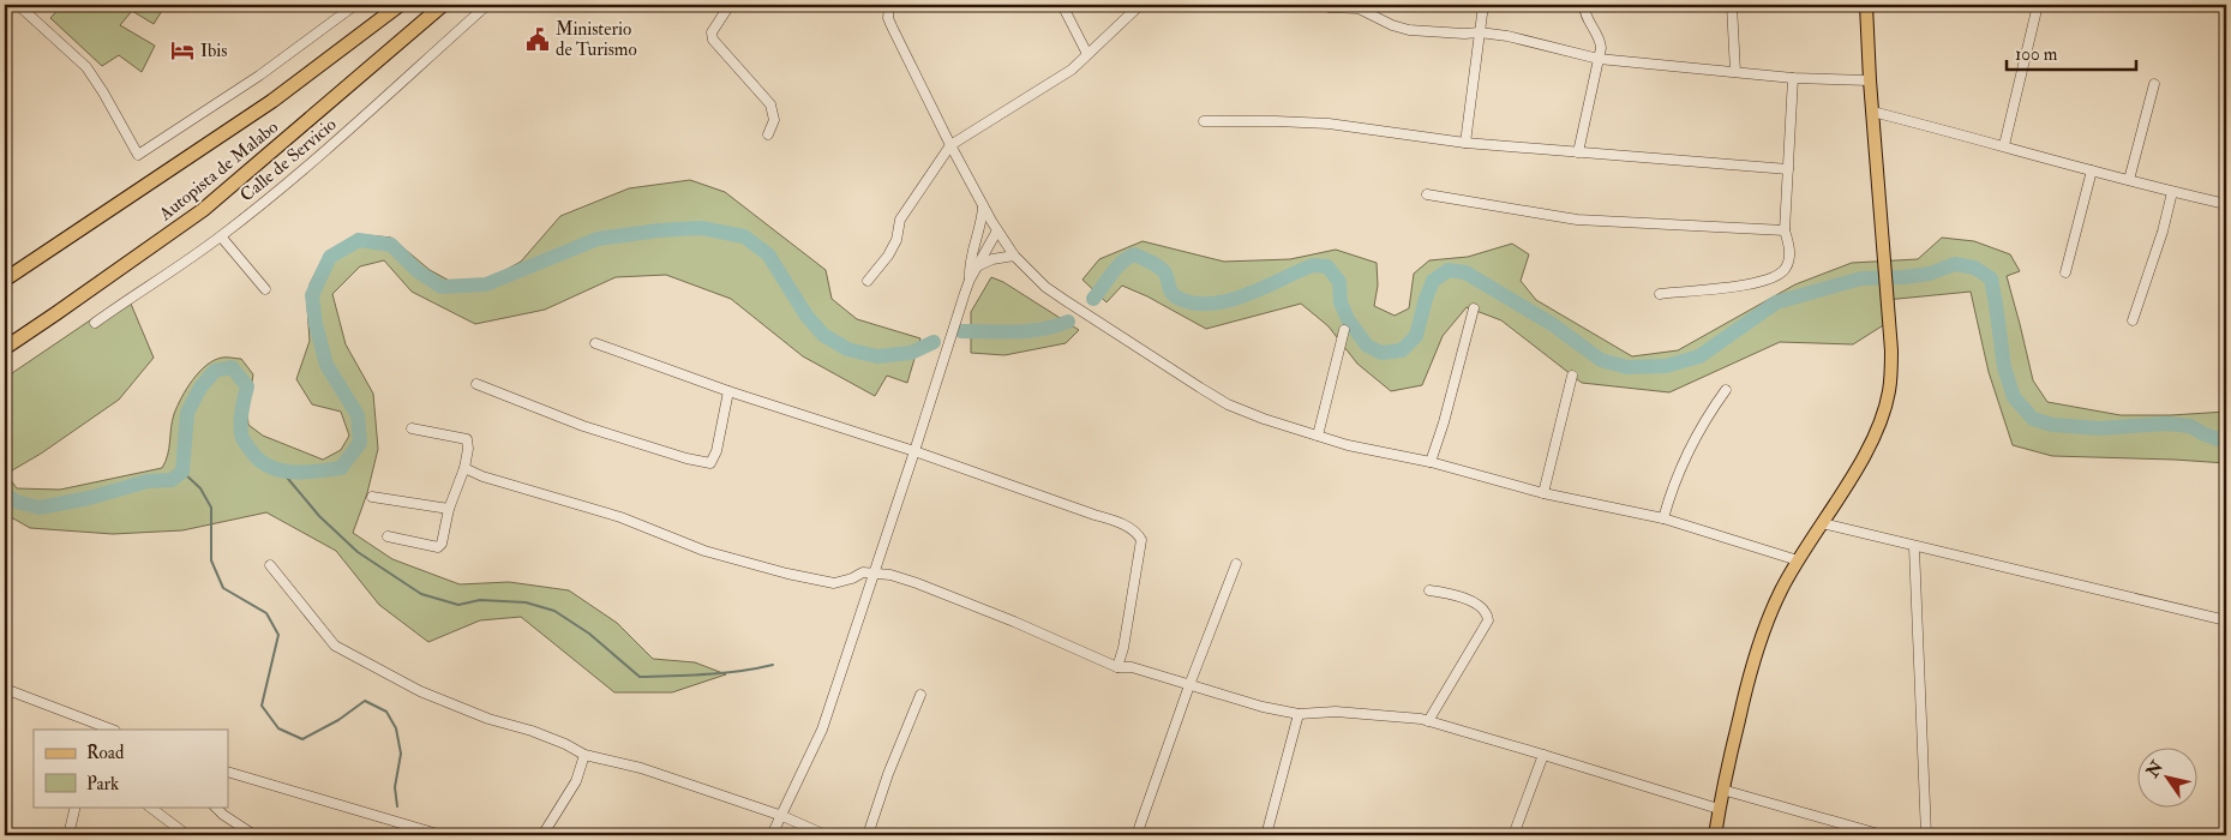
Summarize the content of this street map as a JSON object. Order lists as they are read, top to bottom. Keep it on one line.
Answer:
{"streets":{"highway":["Autopista de Malabo"],"street":["Calle de Servicio"]},"places":{"public building":["Ministerio de Turismo"],"hotel":["Ibis"]},"legend":["Road","Park"],"scale_bar":"100 m","north":"top left"}
